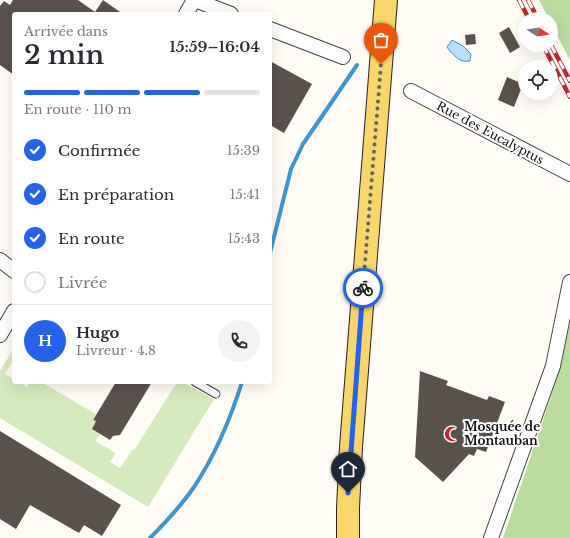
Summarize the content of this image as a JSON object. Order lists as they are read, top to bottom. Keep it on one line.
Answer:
{"streets":{"street":["Rue des Eucalyptus"]},"places":{"mosque":["Mosquée de Montauban"]},"north":"right","page":{"heading":["2 min","Arrivée dans","15:59–16:04"],"panel":["Hugo","Livreur · 4.8"],"bar":"En route · 110 m","list":[["Confirmée","15:39"],["En préparation","15:41"],["En route","15:43"],"Livrée"],"round":"H"}}
